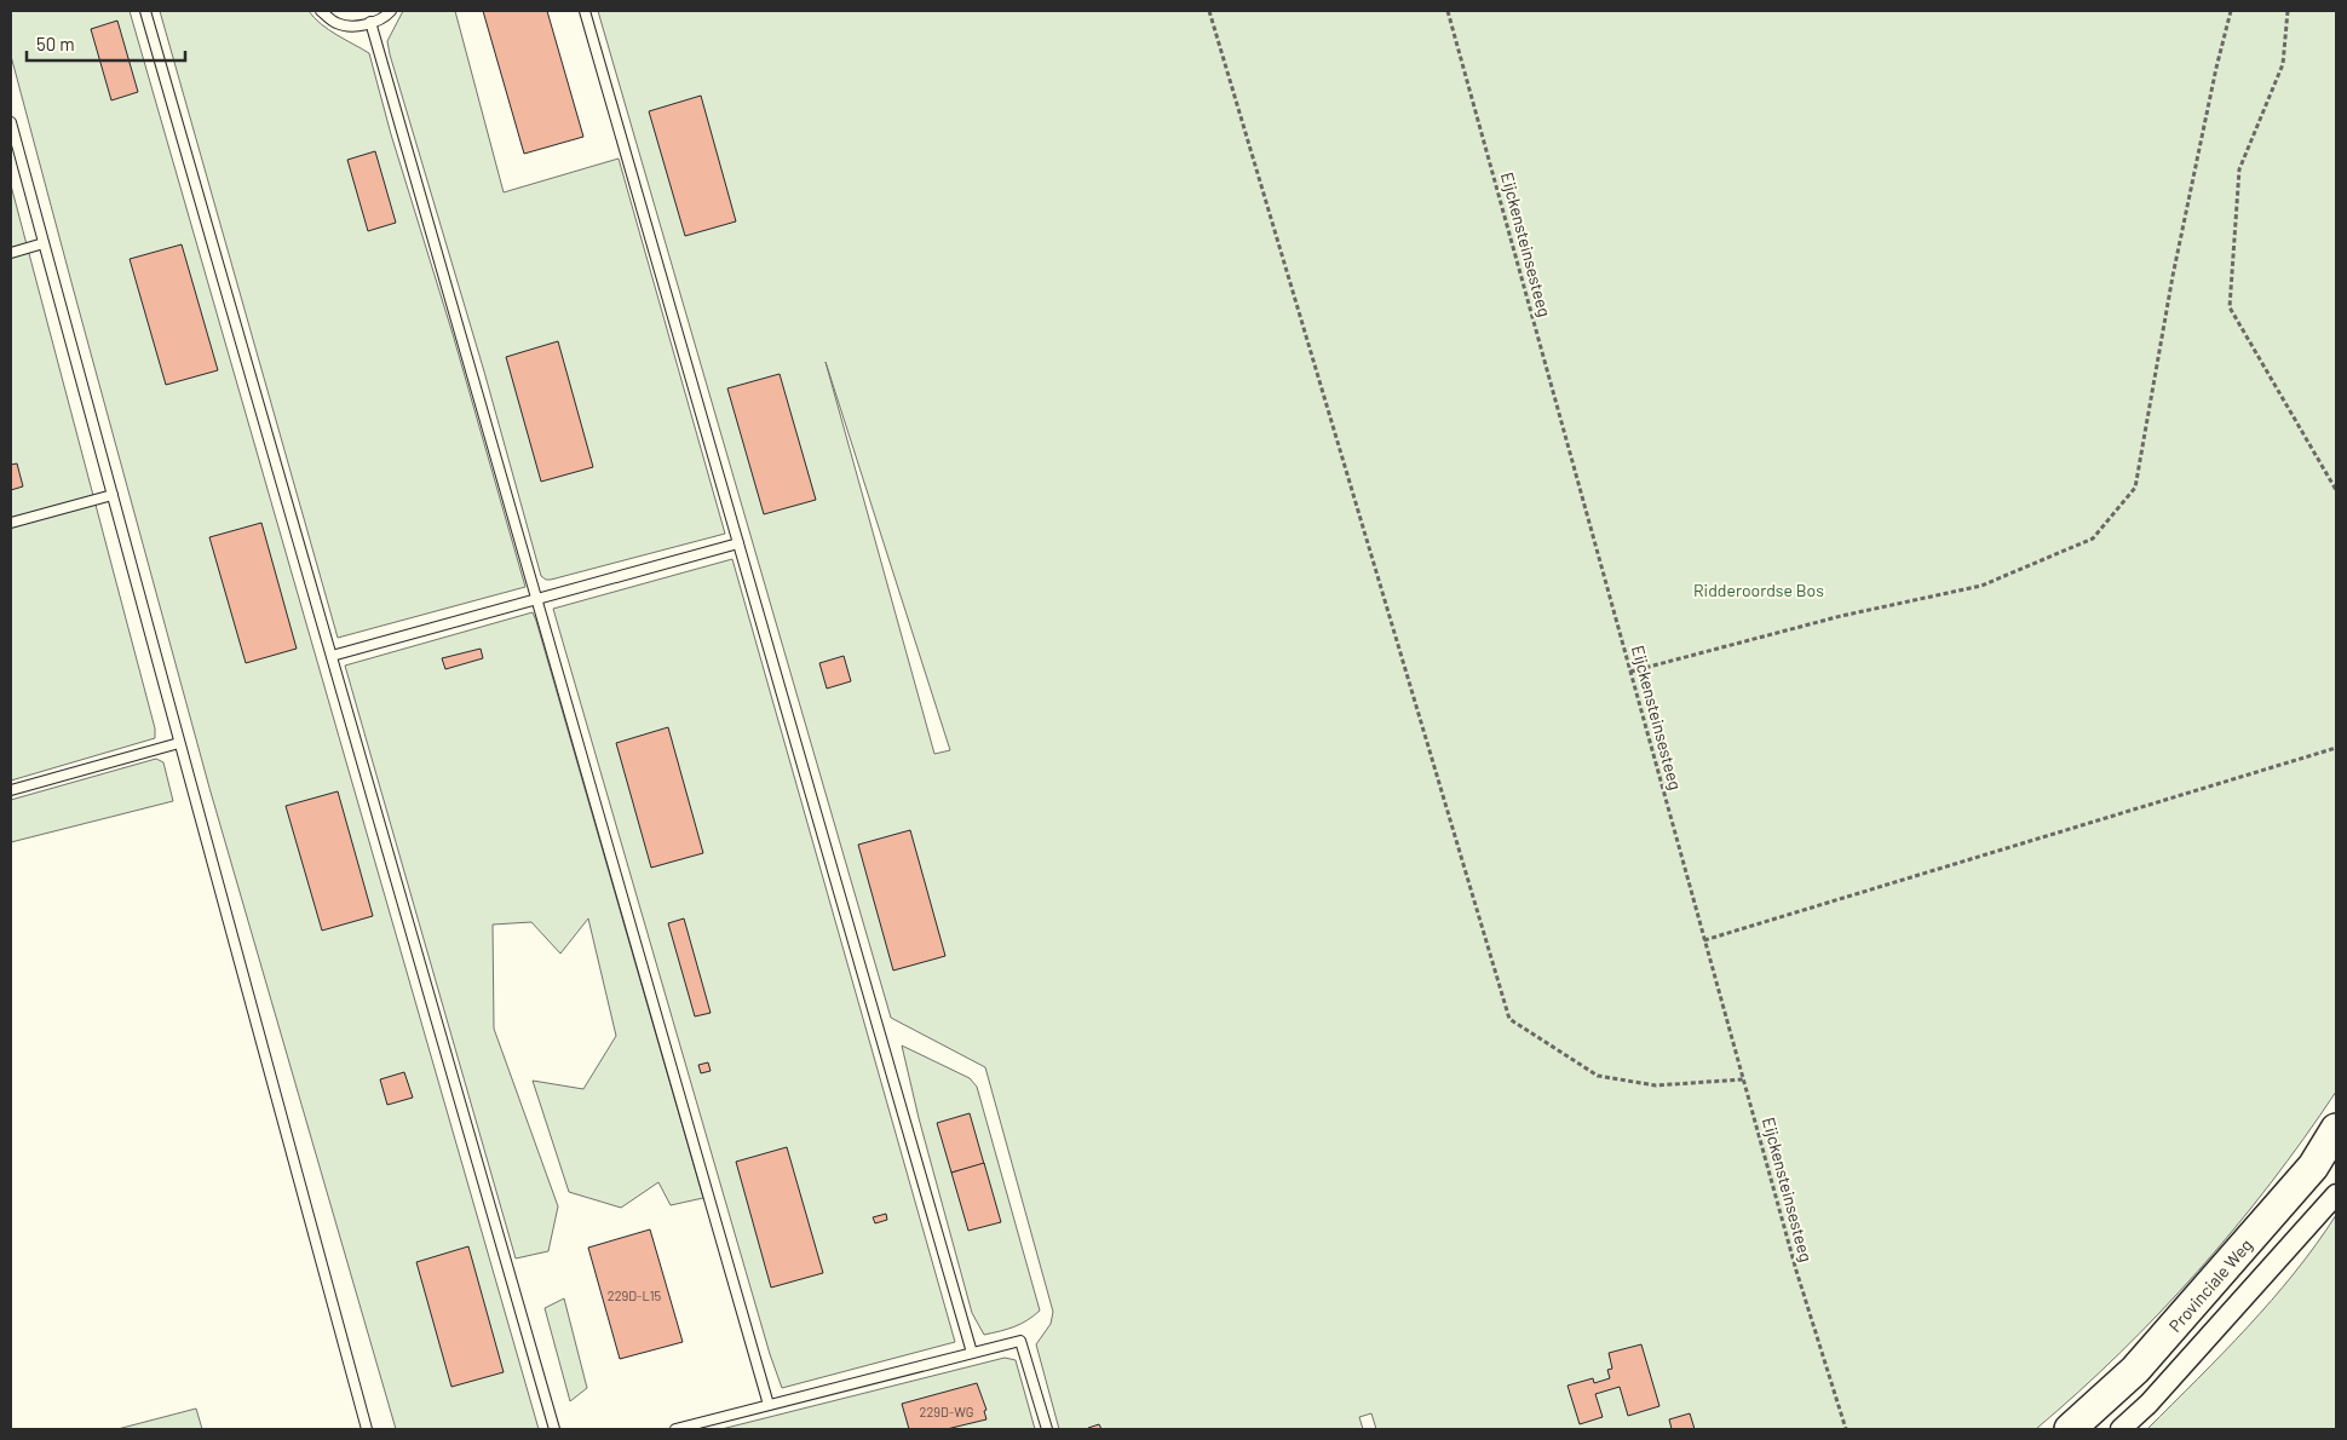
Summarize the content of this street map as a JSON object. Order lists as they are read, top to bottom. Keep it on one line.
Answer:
{"streets":{"main road":["Provinciale Weg"],"path":["Eijckensteinsesteeg"]},"parks":["Ridderoordse Bos"],"house_numbers":["229D-L15","229D-WG"],"scale_bar":"50 m"}
